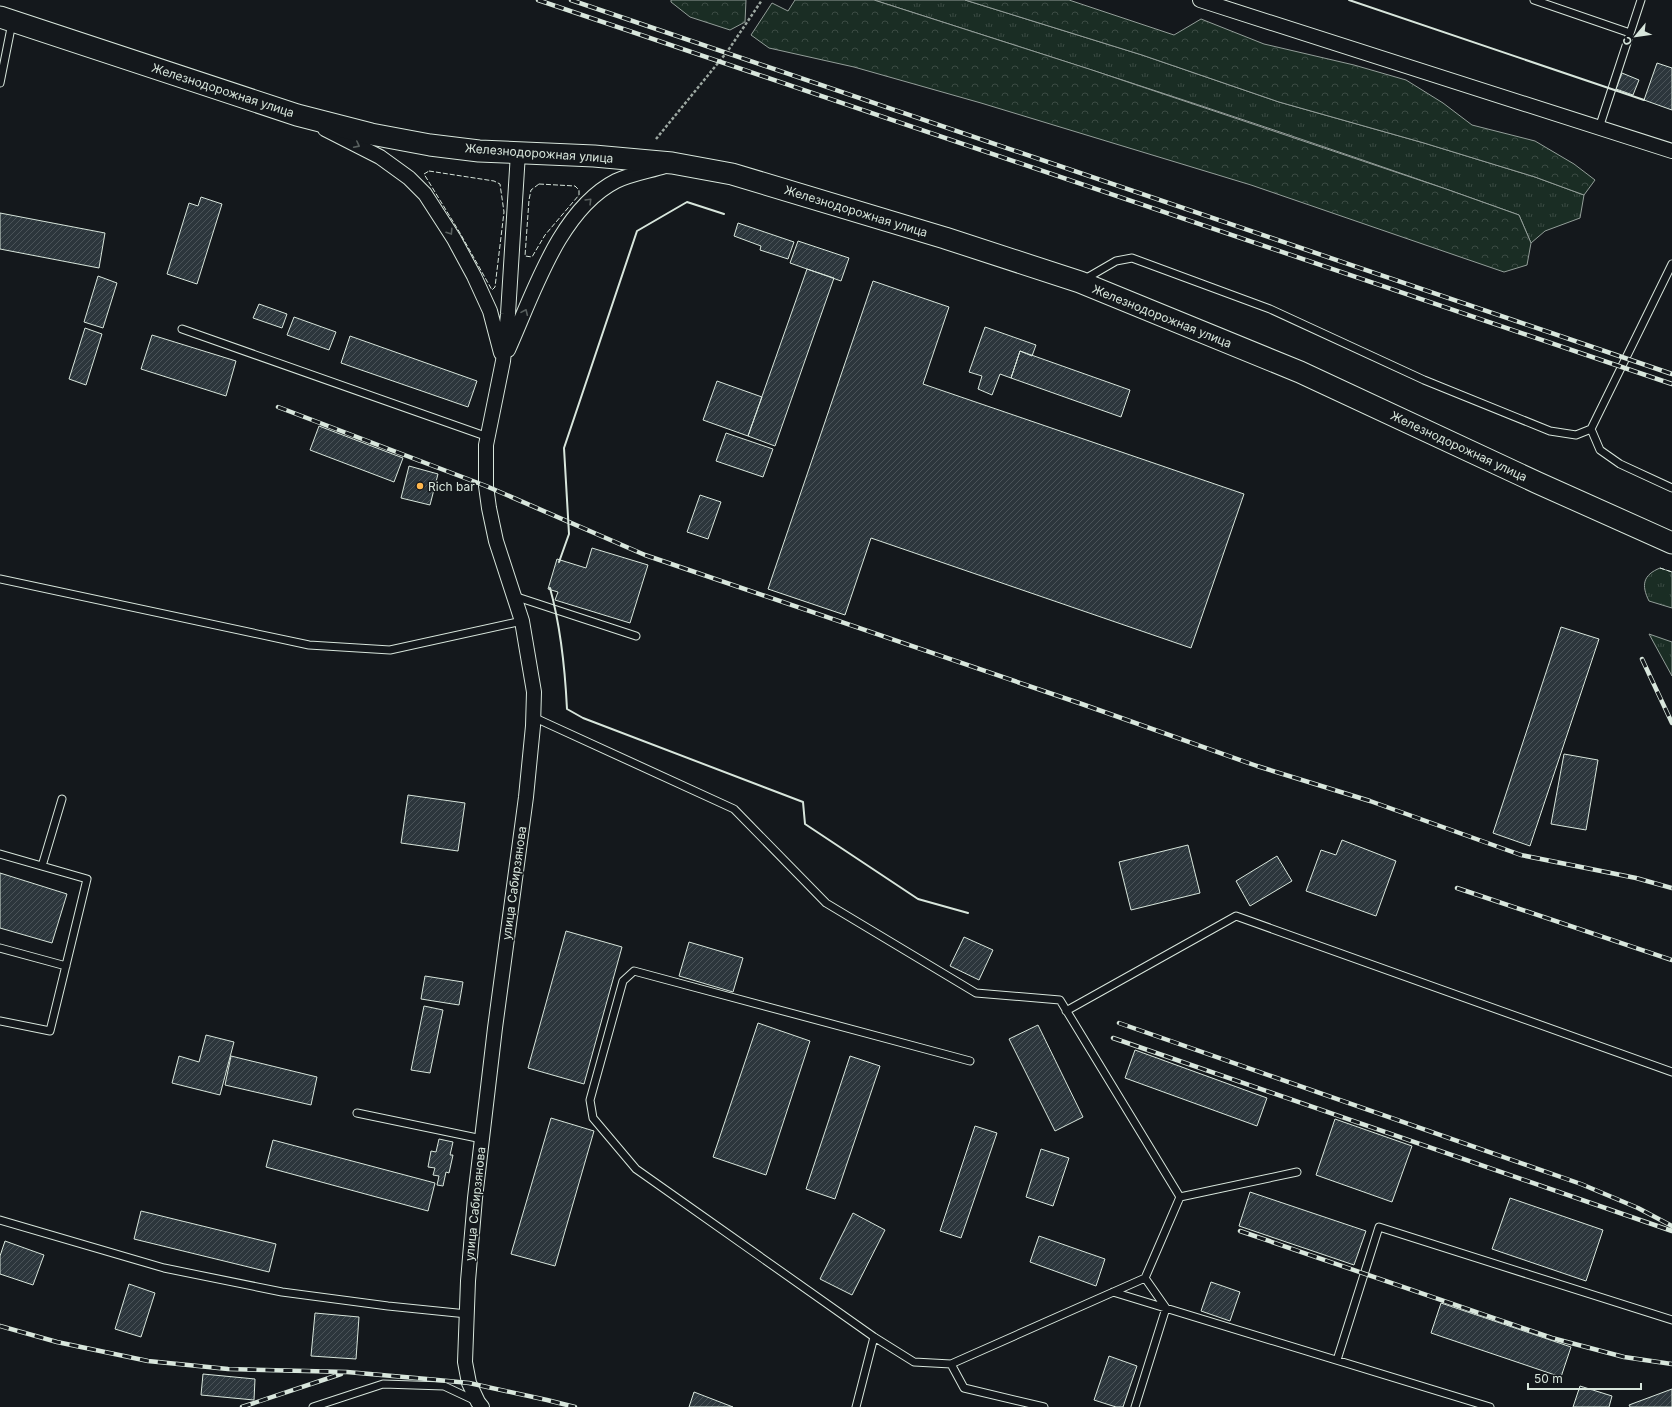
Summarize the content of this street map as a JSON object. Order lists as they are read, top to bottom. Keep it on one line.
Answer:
{"streets":{"main road":["Железнодорожная улица"],"street":["улица Сабирзянова"]},"places":["Rich bar"],"scale_bar":"50 m","north":"bottom left"}
